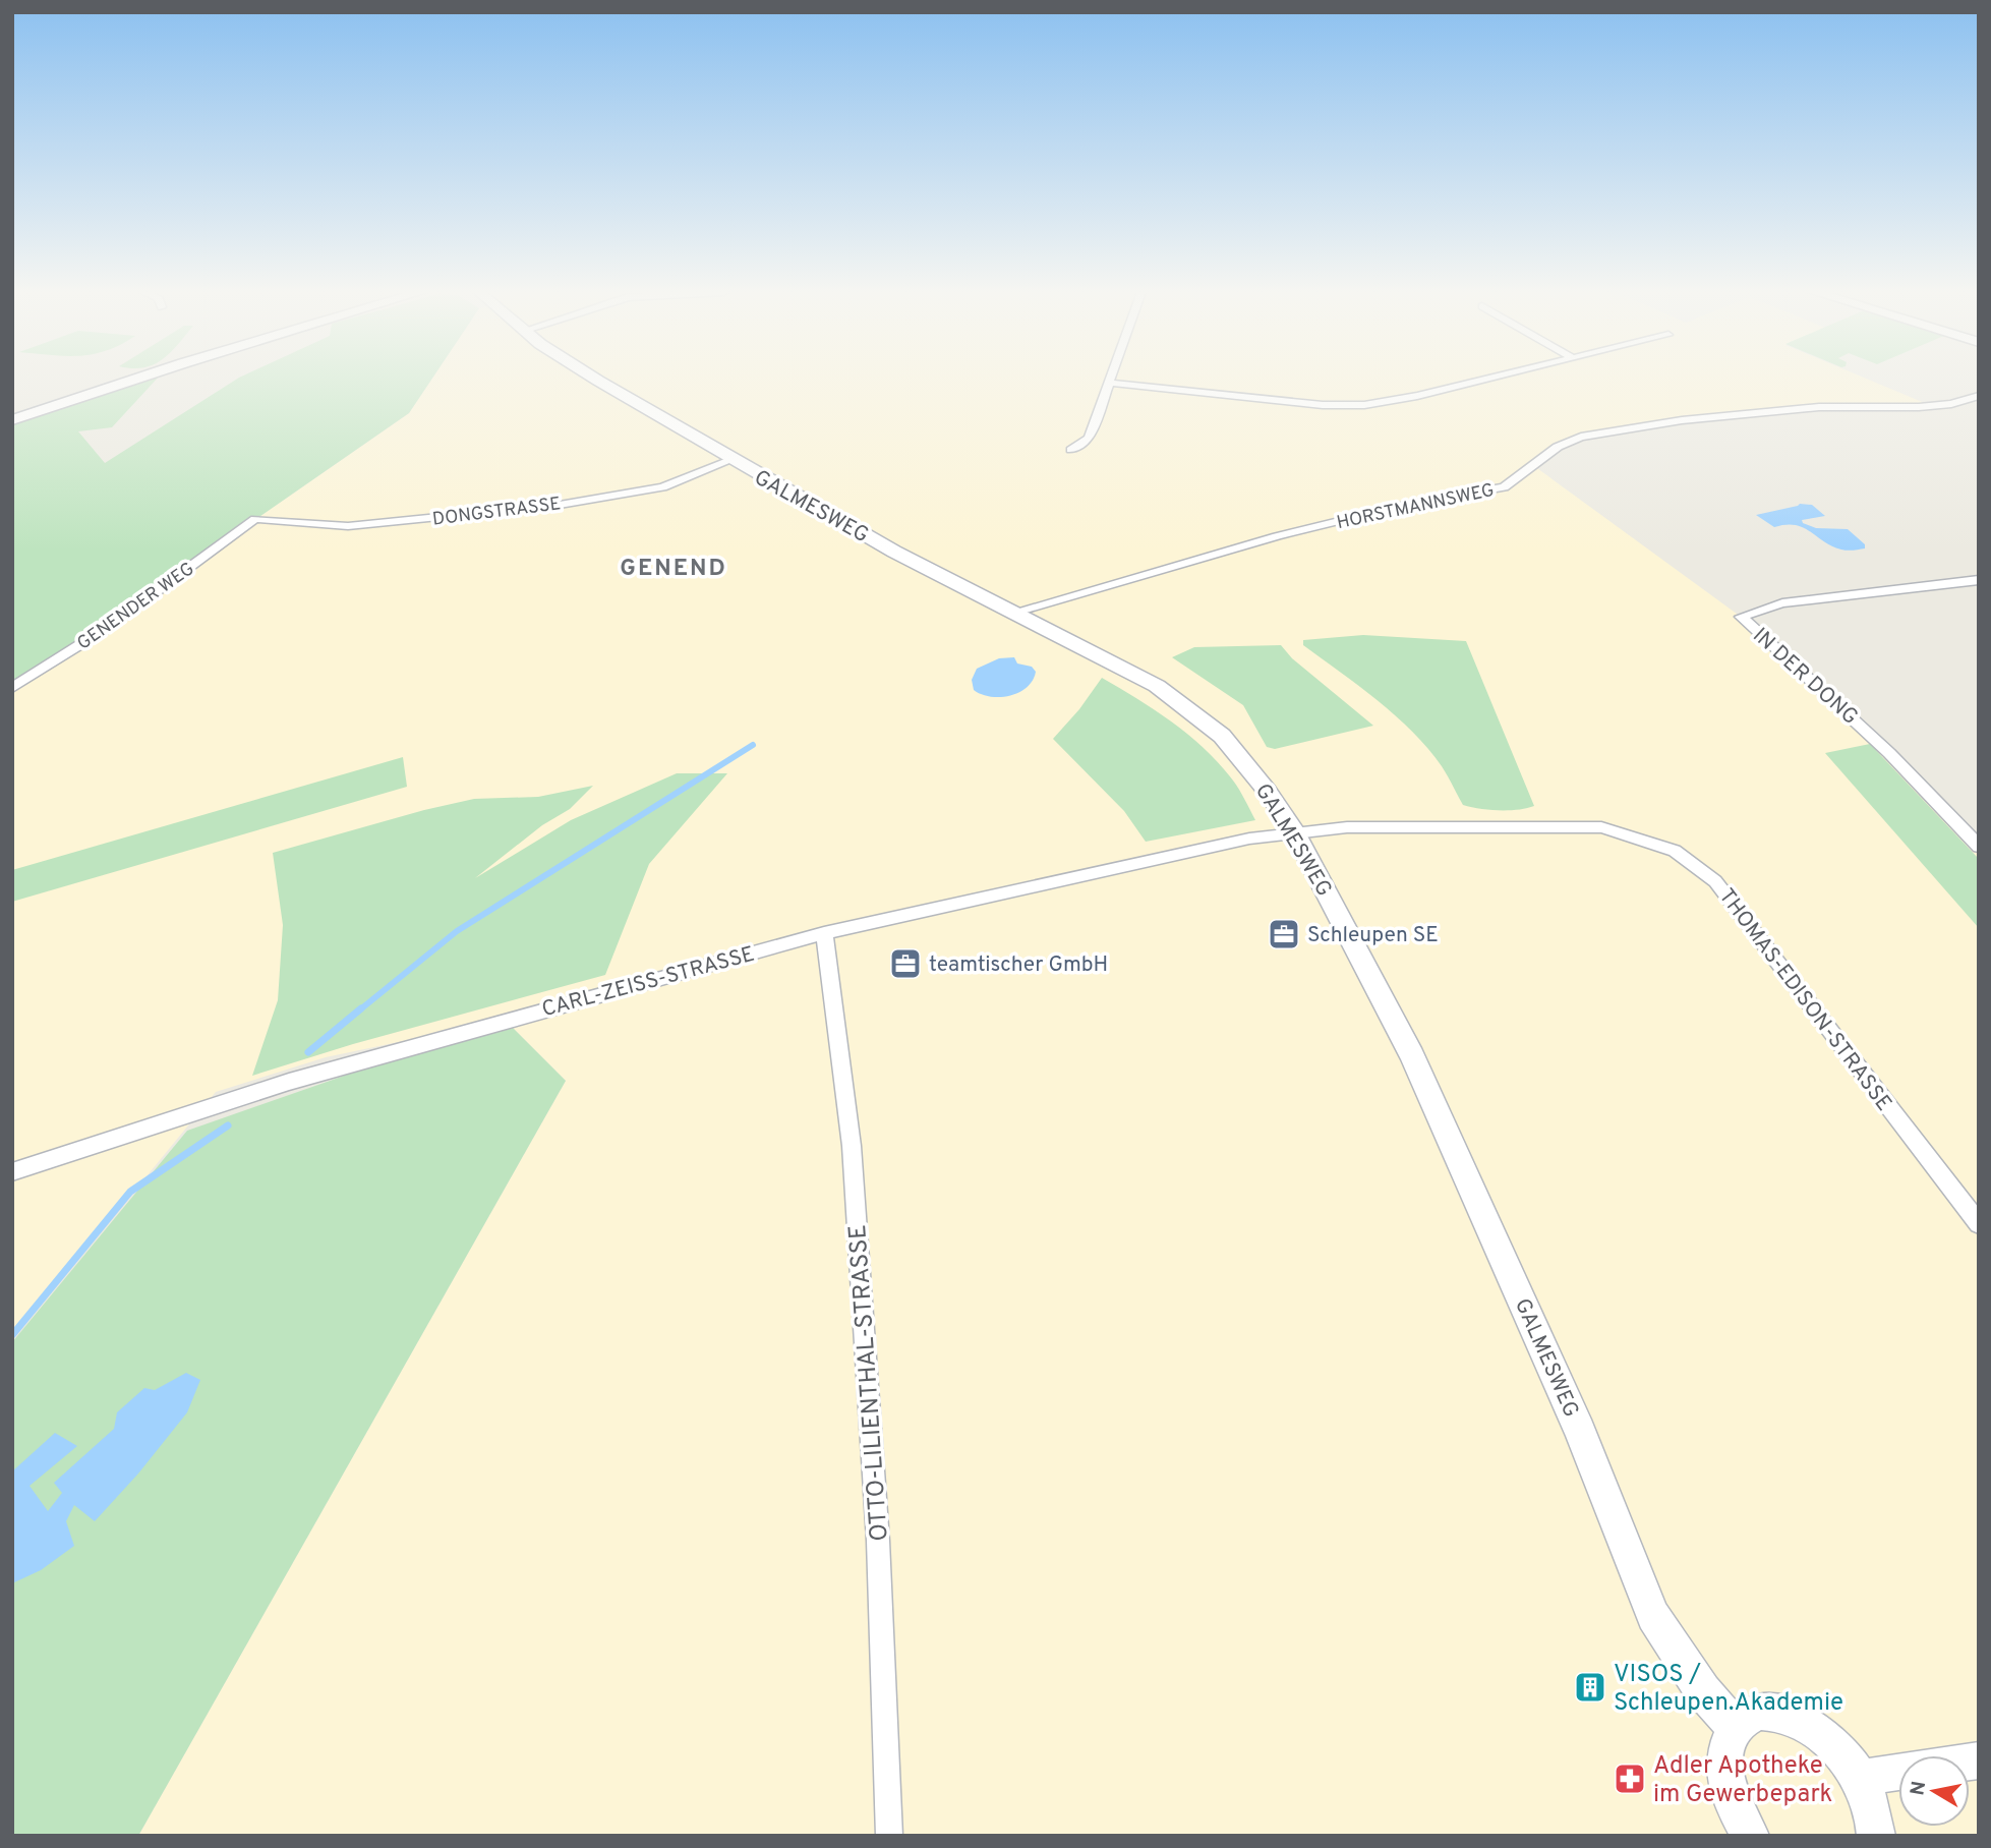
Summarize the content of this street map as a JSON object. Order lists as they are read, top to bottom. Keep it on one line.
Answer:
{"streets":{"street":["GALMESWEG","HORSTMANNSWEG","DONGSTRASSE","GENENDER WEG","IN DER DONG","CARL-ZEISS-STRASSE","THOMAS-EDISON-STRASSE","OTTO-LILIENTHAL-STRASSE"]},"crossings":[["GALMESWEG","HORSTMANNSWEG"],["GALMESWEG","DONGSTRASSE"],["GALMESWEG","CARL-ZEISS-STRASSE"],["GALMESWEG","THOMAS-EDISON-STRASSE"],["DONGSTRASSE","GENENDER WEG"],["CARL-ZEISS-STRASSE","THOMAS-EDISON-STRASSE"],["CARL-ZEISS-STRASSE","OTTO-LILIENTHAL-STRASSE"]],"districts":["GENEND"],"places":{"office":["Schleupen SE","teamtischer GmbH"],"building":["VISOS / Schleupen.Akademie"],"pharmacy":["Adler Apotheke im Gewerbepark"]},"north":"left"}
